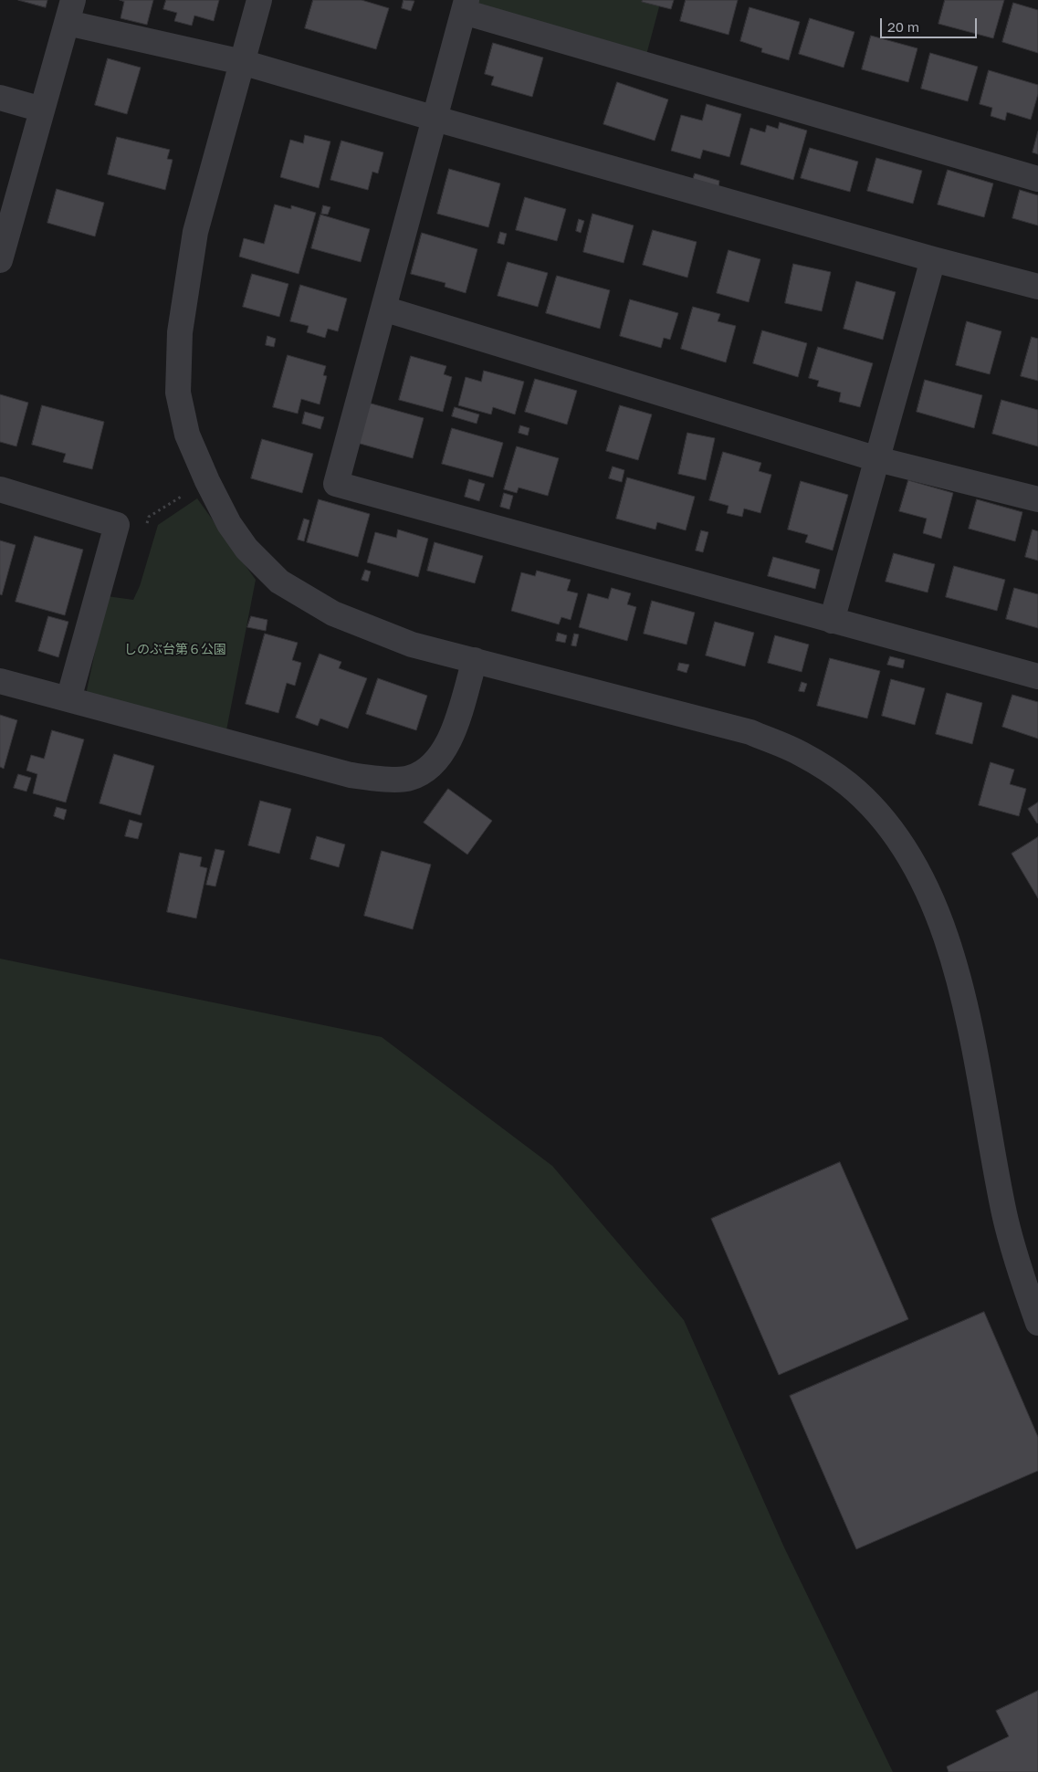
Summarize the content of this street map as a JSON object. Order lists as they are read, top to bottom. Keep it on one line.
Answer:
{"parks":["しのぶ台第６公園"],"scale_bar":"20 m"}
